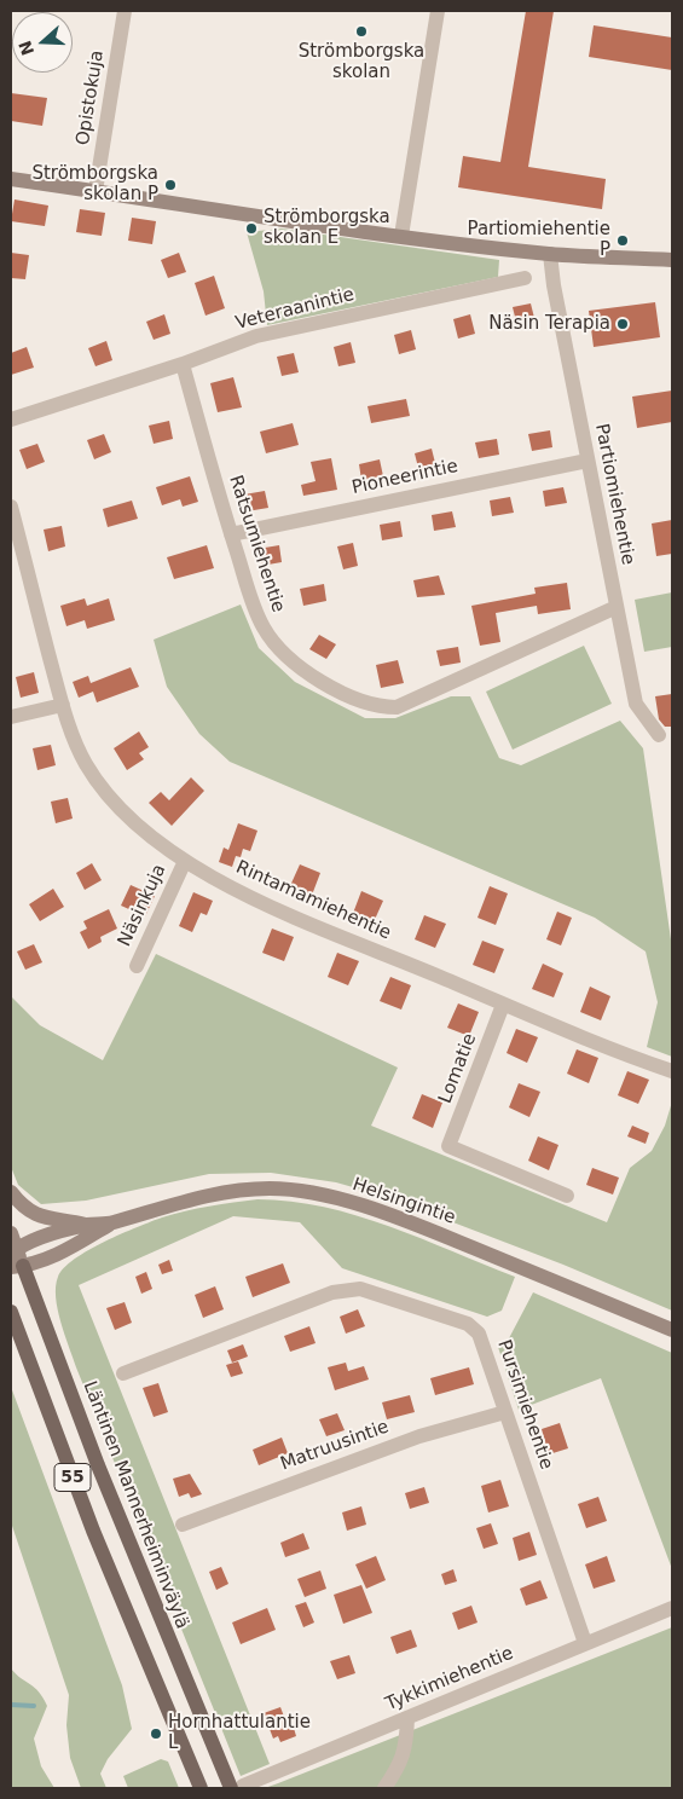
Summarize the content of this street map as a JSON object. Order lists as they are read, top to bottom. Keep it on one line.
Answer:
{"streets":{"main road":["Helsingintie","55","Läntinen Mannerheiminväylä"],"street":["Opistokuja","Veteraanintie","Pioneerintie","Partiomiehentie","Ratsumiehentie","Rintamamiehentie","Näsinkuja","Lomatie","Pursimiehentie","Matruusintie","Tykkimiehentie"]},"crossings":[["Veteraanintie","Ratsumiehentie"],["Pioneerintie","Partiomiehentie"],["Pioneerintie","Ratsumiehentie"],["Partiomiehentie","Ratsumiehentie"],["Rintamamiehentie","Näsinkuja"],["Rintamamiehentie","Lomatie"],["Helsingintie","Läntinen Mannerheiminväylä"],["Pursimiehentie","Matruusintie"],["Pursimiehentie","Tykkimiehentie"],["Läntinen Mannerheiminväylä","Tykkimiehentie"]],"places":["Strömborgska skolan","Strömborgska skolan P","Strömborgska skolan E","Partiomiehentie P","Näsin Terapia","Hornhattulantie L"],"north":"left"}
